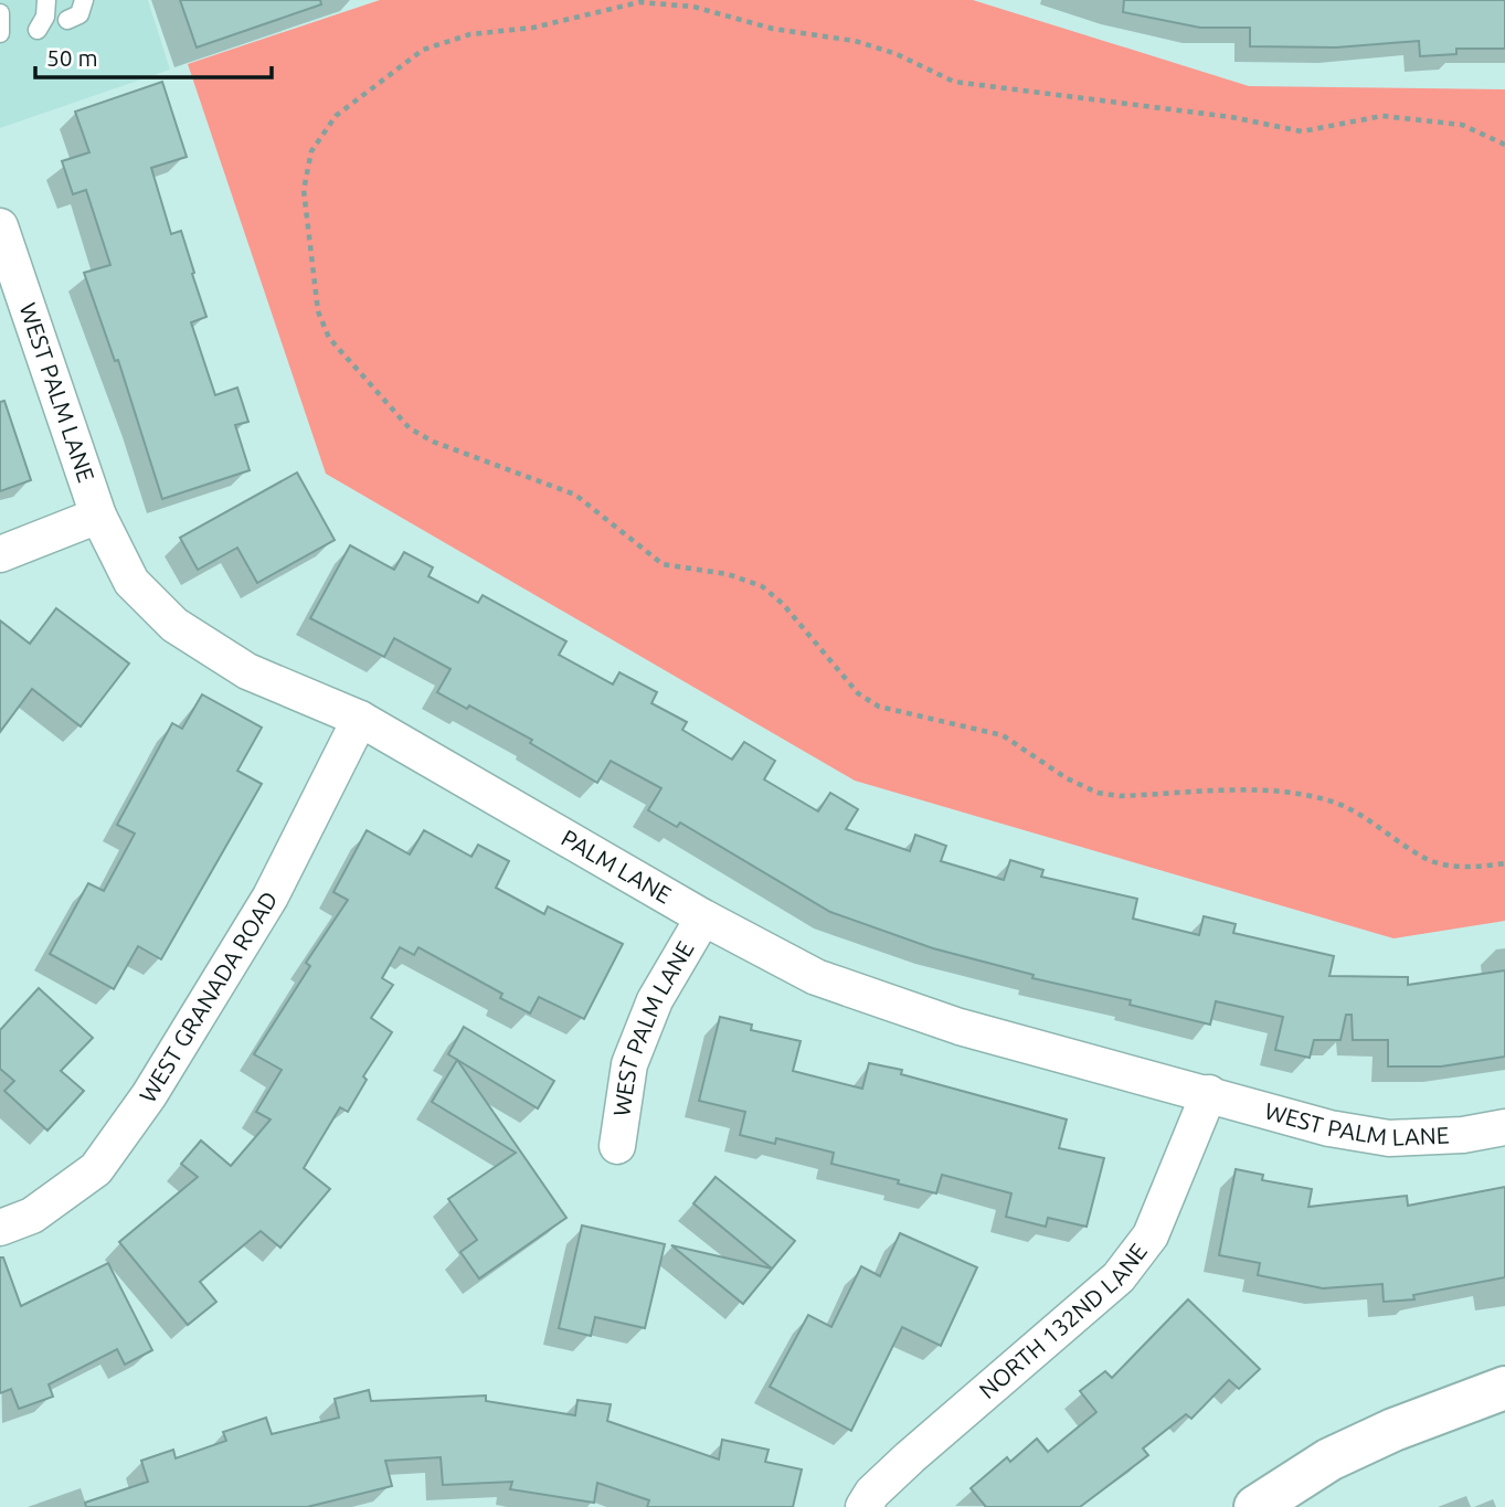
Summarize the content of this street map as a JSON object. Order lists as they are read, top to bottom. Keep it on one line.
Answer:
{"streets":{"street":["WEST PALM LANE","PALM LANE","WEST GRANADA ROAD","NORTH 132ND LANE"]},"crossings":[["WEST PALM LANE","PALM LANE"],["WEST PALM LANE","NORTH 132ND LANE"],["PALM LANE","WEST GRANADA ROAD"],["PALM LANE","NORTH 132ND LANE"]],"scale_bar":"50 m"}
